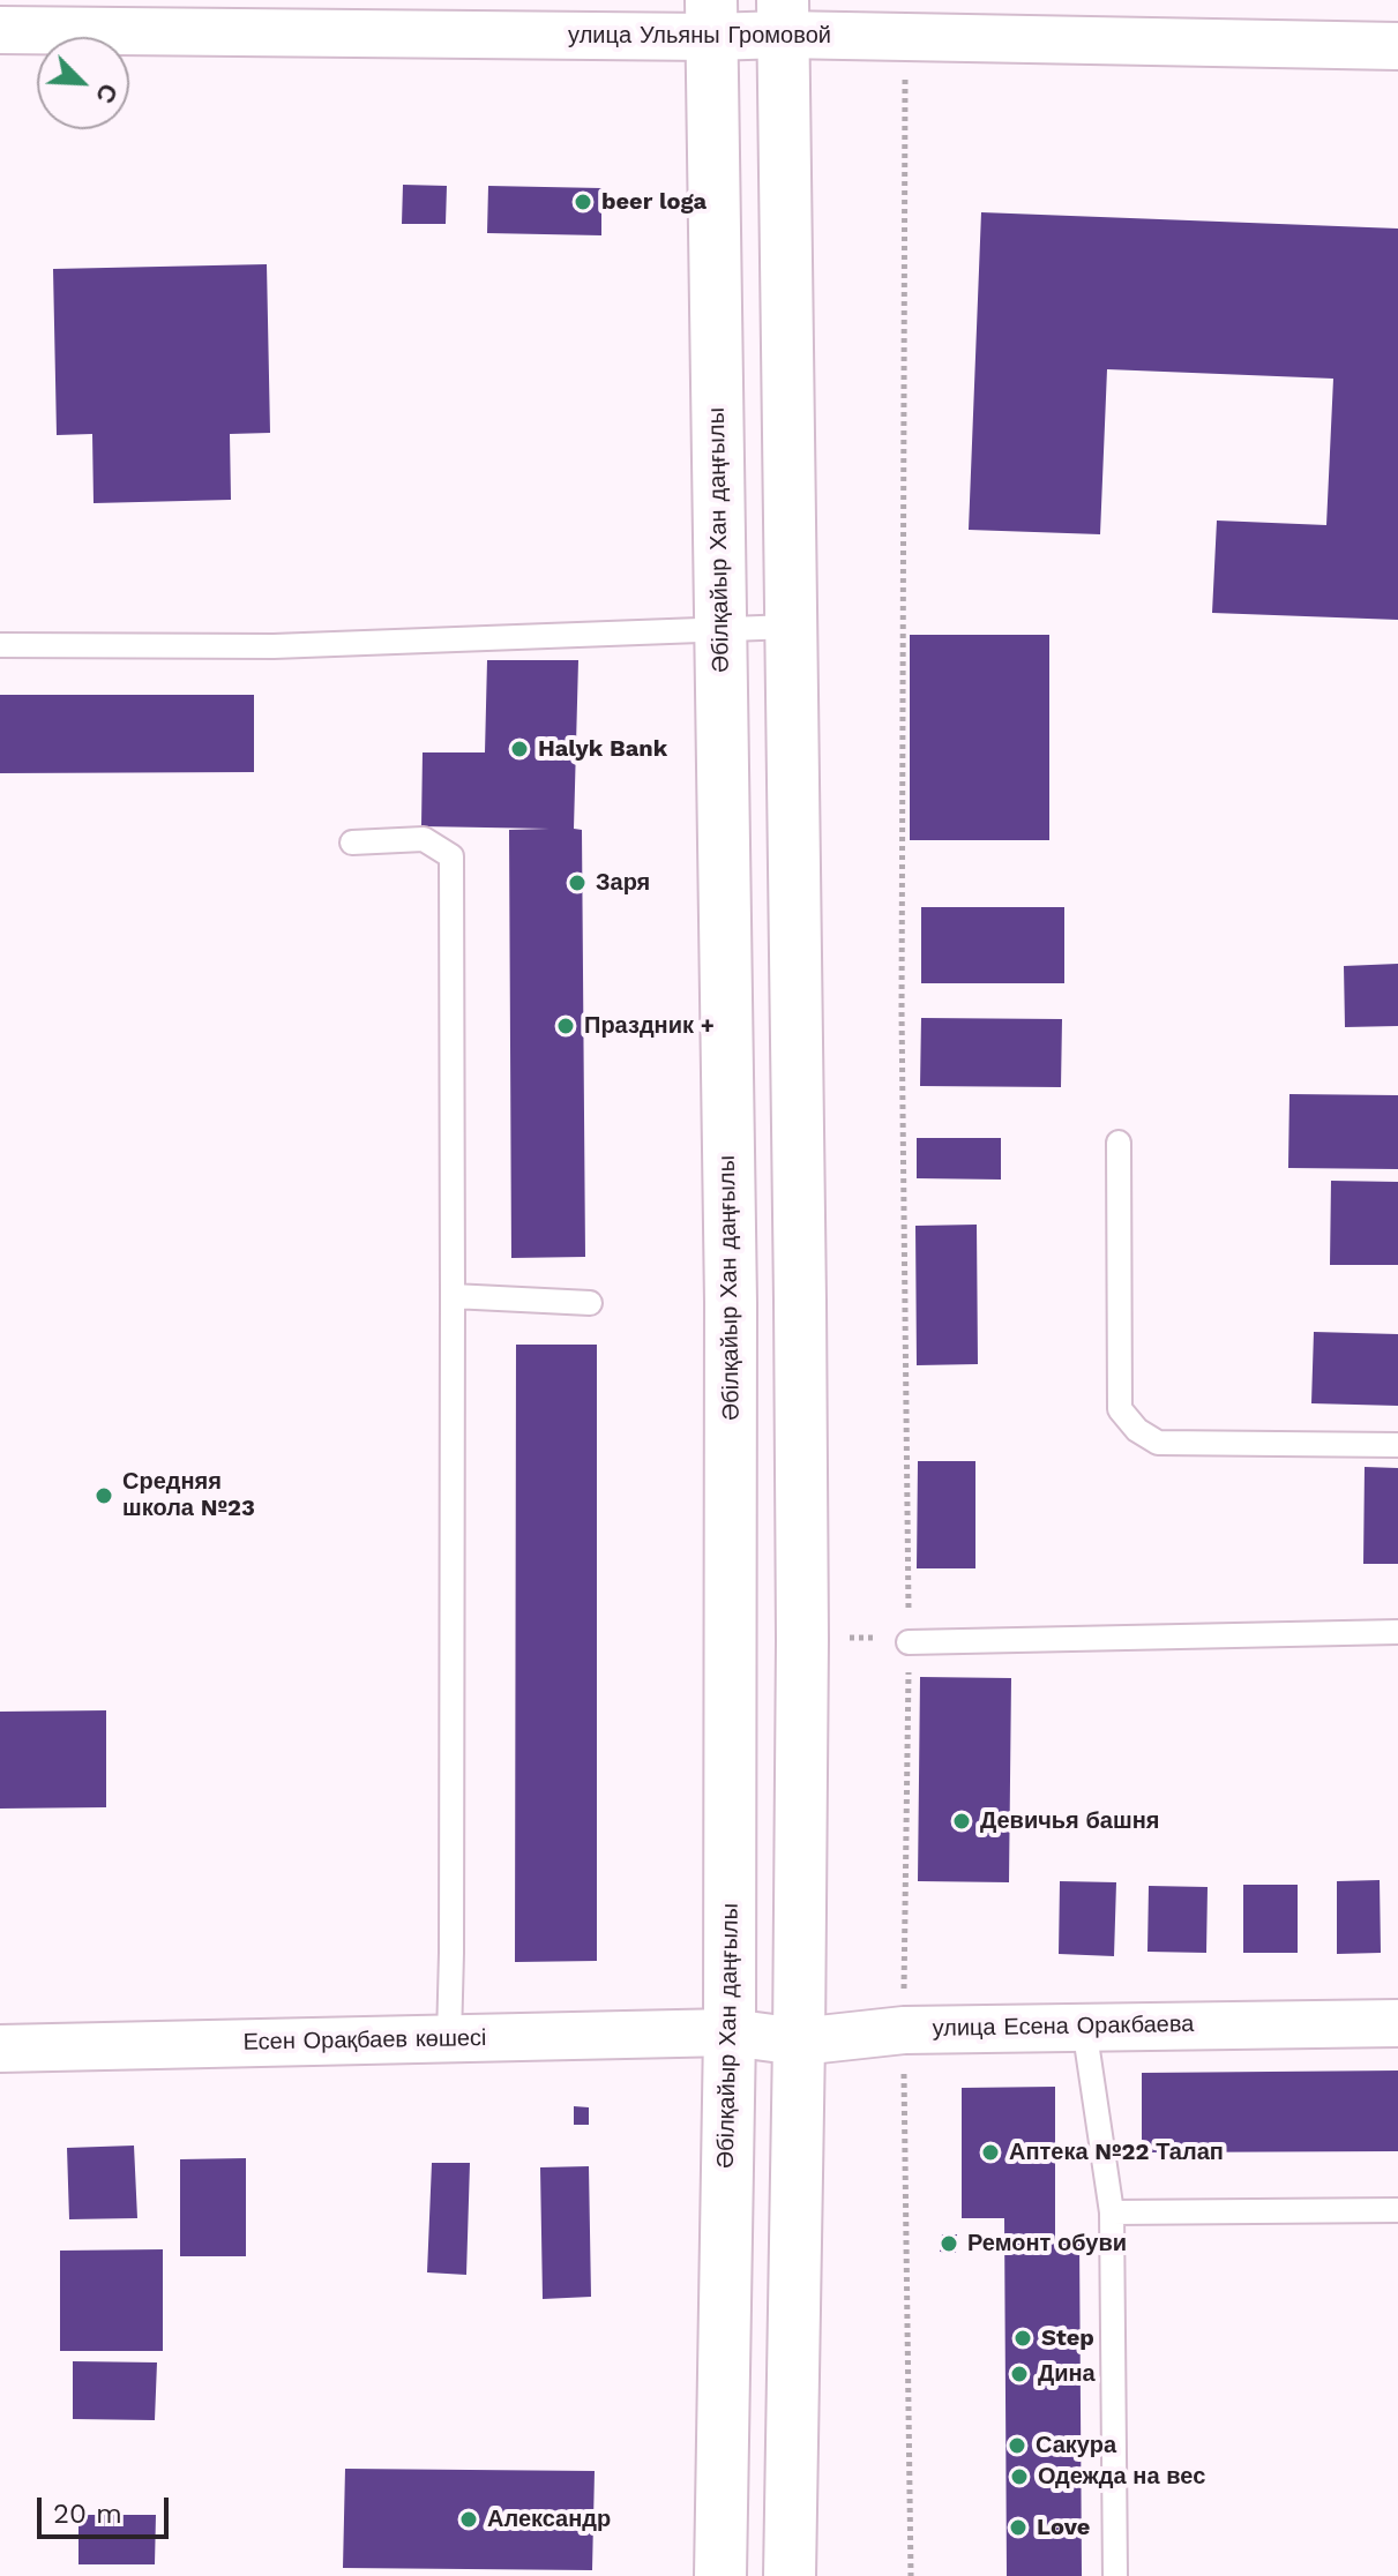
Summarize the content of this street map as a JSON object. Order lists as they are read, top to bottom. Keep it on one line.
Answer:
{"streets":{"main road":["Әбілқайыр Хан даңғылы"],"street":["улица Ульяны Громовой","улица Есена Оракбаева","Есен Орақбаев көшесі"]},"crossings":[["улица Ульяны Громовой","Әбілқайыр Хан даңғылы"],["Әбілқайыр Хан даңғылы","улица Есена Оракбаева"],["Әбілқайыр Хан даңғылы","Есен Орақбаев көшесі"],["улица Есена Оракбаева","Есен Орақбаев көшесі"]],"places":["beer loga","Halyk Bank","Заря","Праздник +","Средняя школа №23","Девичья башня","Аптека №22 Талап","Ремонт обуви","Step","Дина","Сакура","Одежда на вес","Александр","Love"],"scale_bar":"20 m","north":"bottom right"}
